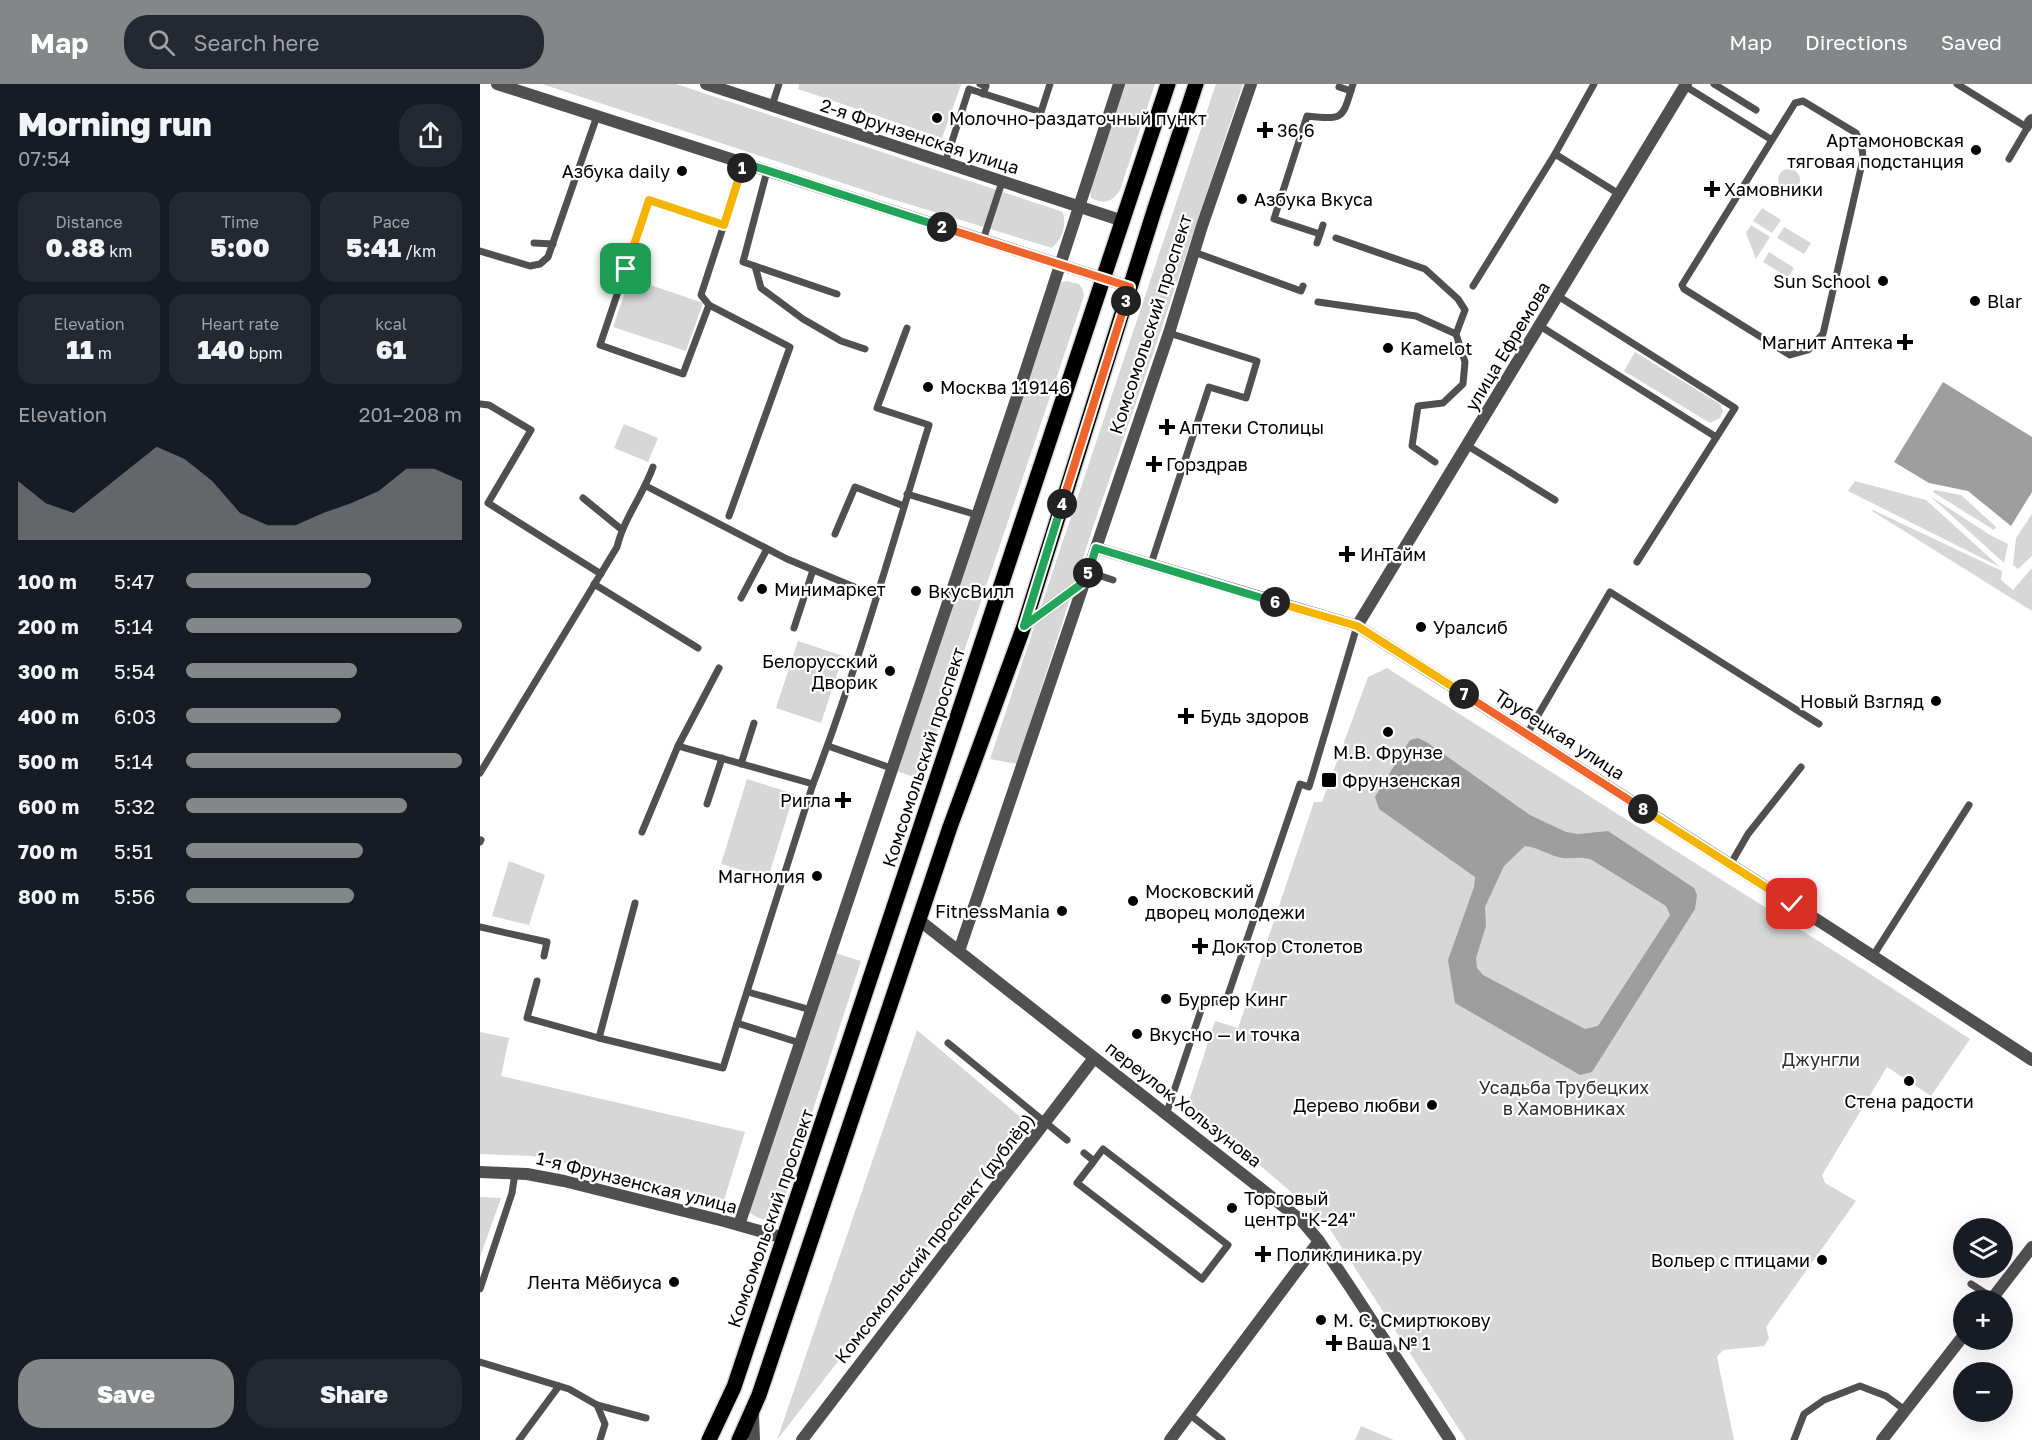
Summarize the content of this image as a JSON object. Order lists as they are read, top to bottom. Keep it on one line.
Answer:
{"streets":{"main road":["Комсомольский проспект"],"street":["2-я Фрунзенская улица","улица Ефремова","Трубецкая улица","переулок Хользунова","1-я Фрунзенская улица","Комсомольский проспект (дублёр)"]},"crossings":[["2-я Фрунзенская улица","Комсомольский проспект"],["Комсомольский проспект","Трубецкая улица"],["Комсомольский проспект","переулок Хользунова"],["Комсомольский проспект","1-я Фрунзенская улица"],["улица Ефремова","Трубецкая улица"],["переулок Хользунова","Комсомольский проспект (дублёр)"]],"parks":["Джунгли","Усадьба Трубецких в Хамовниках"],"places":{"other":["Молочно-раздаточный пункт","Артамоновская тяговая подстанция","Азбука daily","Азбука Вкуса","Sun School","Blar","Kamelot","Москва 119146","Минимаркет","ВкусВилл","Уралсиб","Белорусский Дворик","Новый Взгляд","М.В. Фрунзе","Магнолия","Московский дворец молодежи","FitnessMania","Бургер Кинг","Вкусно — и точка","Стена радости","Дерево любви","Торговый центр \"К-24\"","Вольер с птицами","Лента Мёбиуса","М. С. Смиртюкову"],"health":["36,6","Хамовники","Магнит Аптека","Аптеки Столицы","Горздрав","ИнТайм","Будь здоров","Ригла","Доктор Столетов","Поликлиника.ру","Ваша № 1"],"transit":["Фрунзенская"]},"page":{"header":"Map","search":"Search here","nav":["Map","Directions","Saved"],"heading":["Morning run","07:54"],"pins":["1","2","3","4","5","6","7","8"],"stats":[["Distance","0.88 km"],["Time","5:00"],["Pace","5:41 /km"],["Elevation","11 m"],["Heart rate","140 bpm"],["kcal","61"]],"chart":["Elevation","201–208 m"],"list":[{"name":"100 m","note":"5:47"},{"name":"200 m","note":"5:14"},{"name":"300 m","note":"5:54"},{"name":"400 m","note":"6:03"},{"name":"500 m","note":"5:14"},{"name":"600 m","note":"5:32"},{"name":"700 m","note":"5:51"},{"name":"800 m","note":"5:56"}],"map_buttons":["+","−"],"buttons":["Save","Share"]}}
